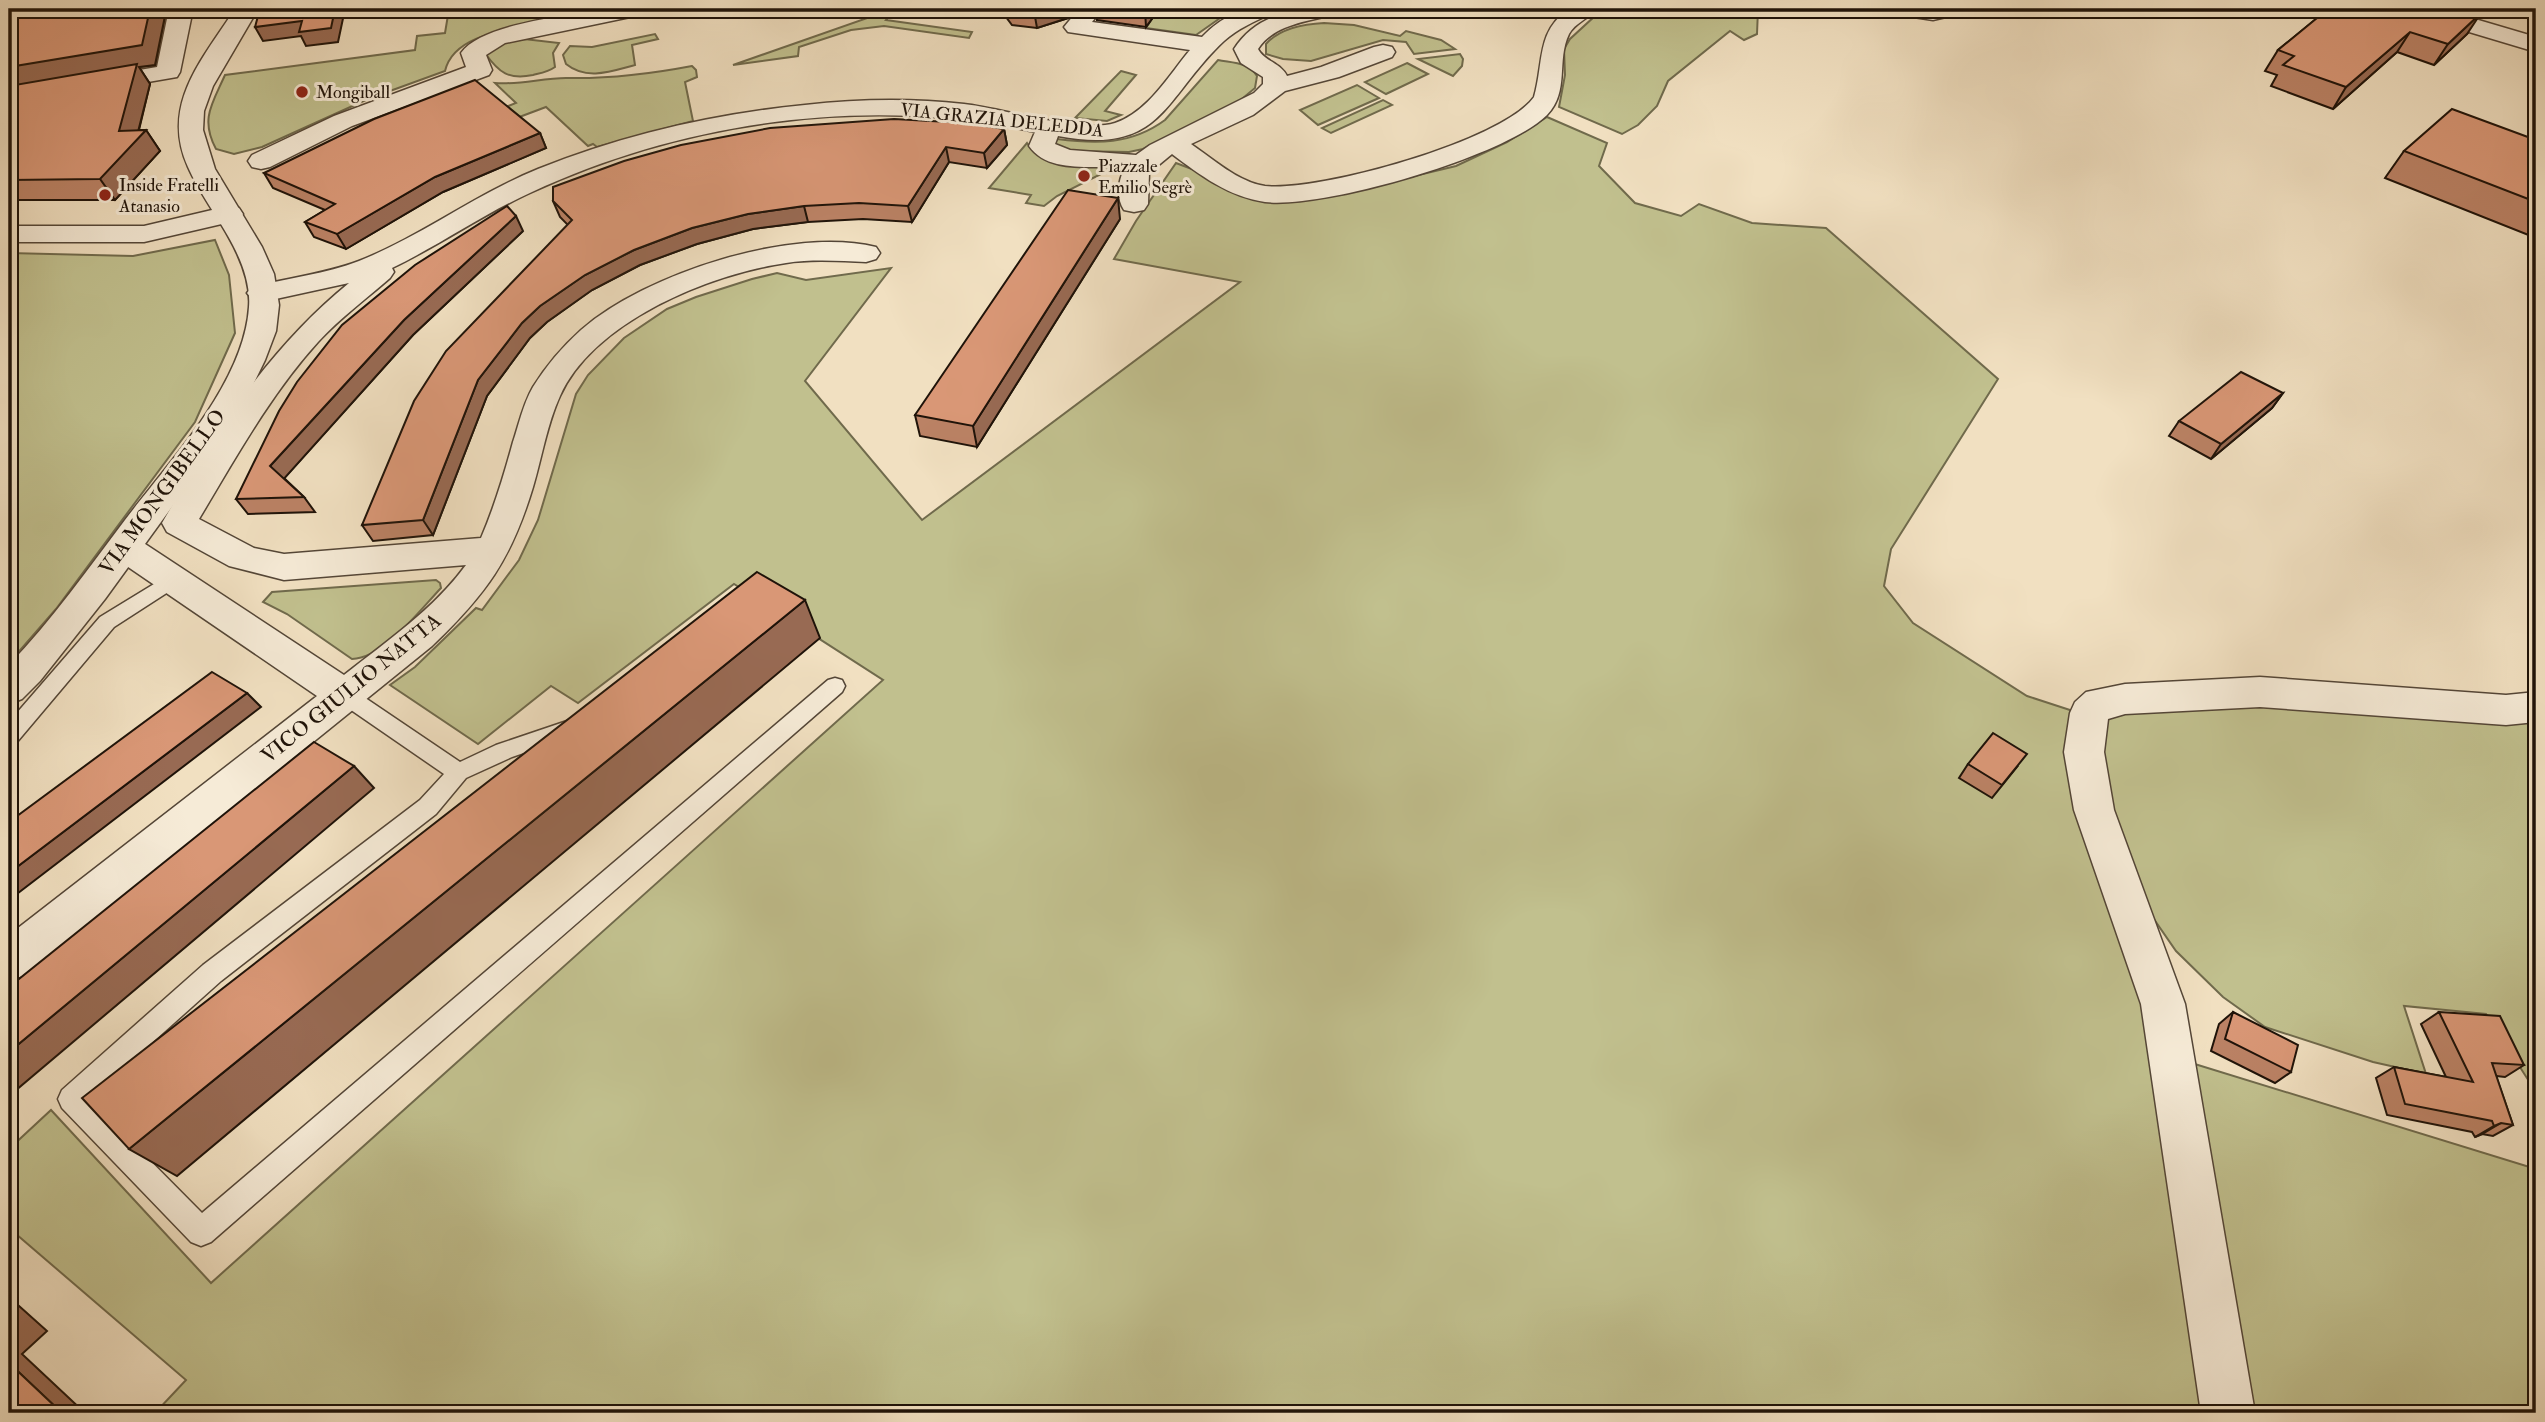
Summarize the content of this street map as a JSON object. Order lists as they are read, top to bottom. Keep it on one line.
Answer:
{"streets":{"street":["VIA GRAZIA DELEDDA","VIA MONGIBELLO","VICO GIULIO NATTA"]},"places":["Mongiball","Piazzale Emilio Segrè","Inside Fratelli Atanasio"]}
